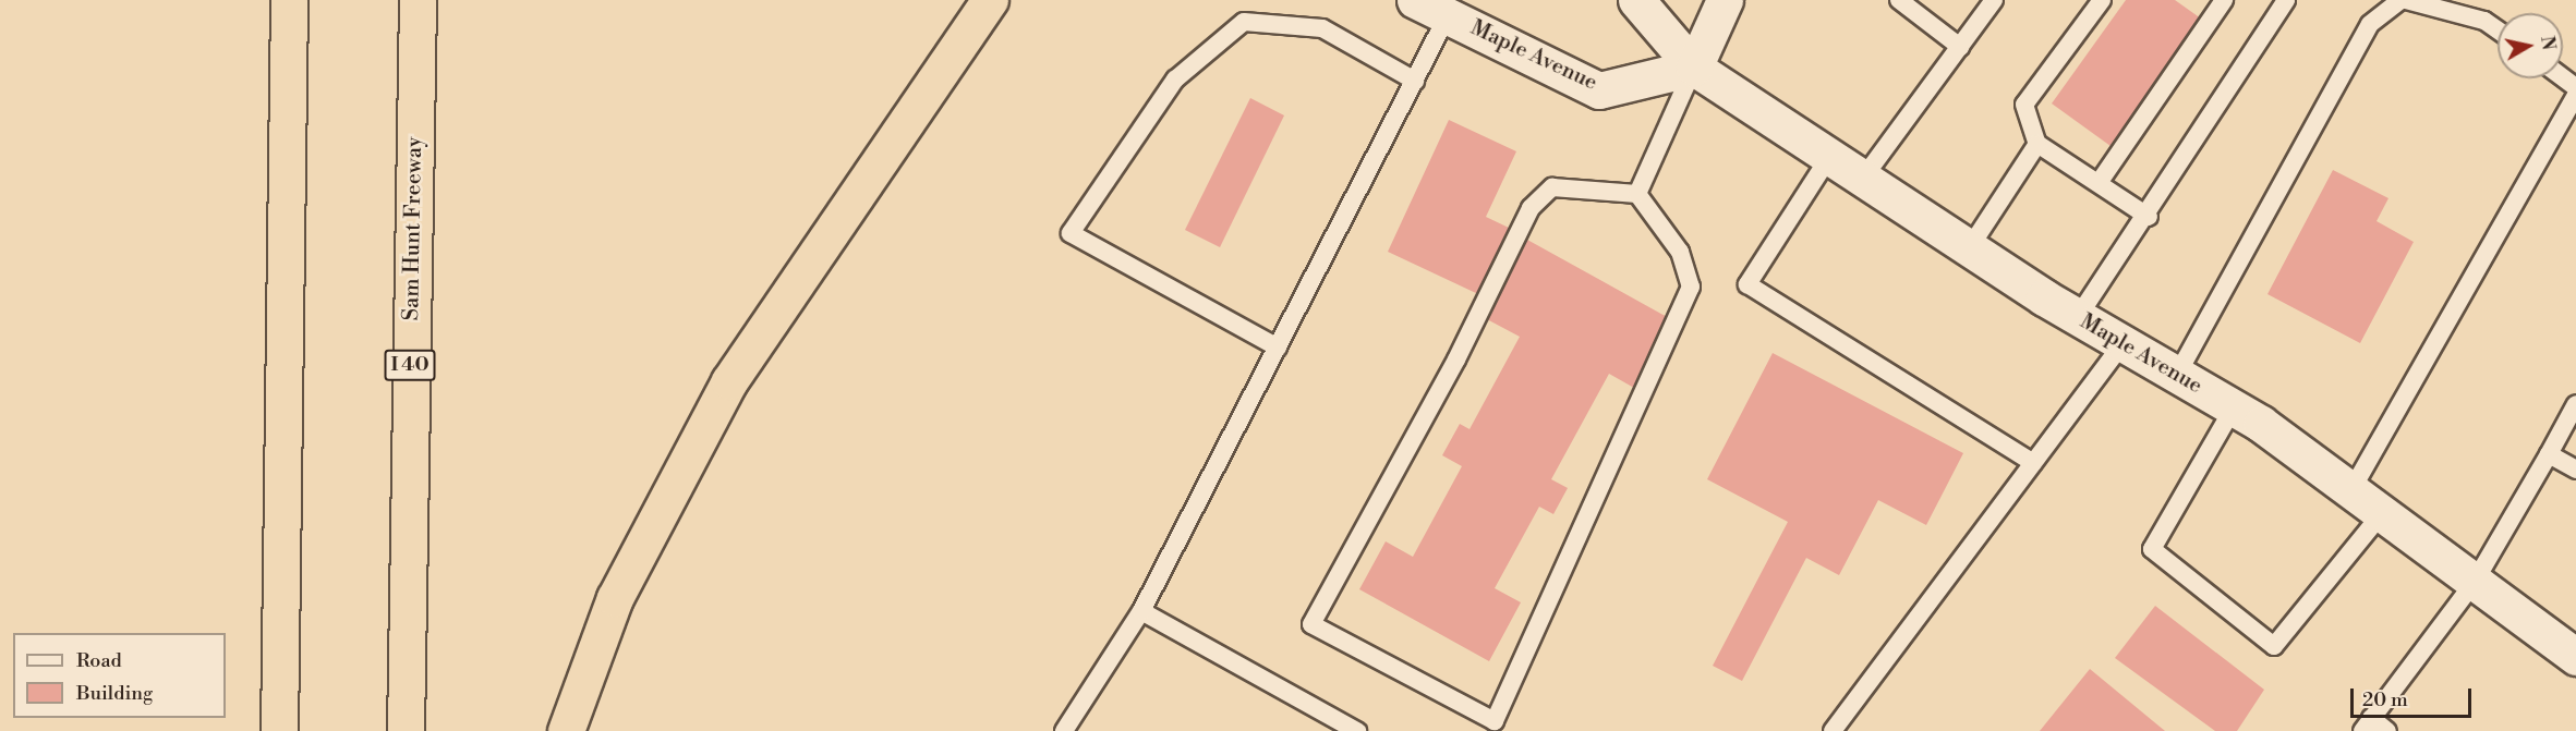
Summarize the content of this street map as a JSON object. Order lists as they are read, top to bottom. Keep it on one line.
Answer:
{"streets":{"highway":["Sam Hunt Freeway","I 40"],"main road":["Maple Avenue"]},"legend":["Road","Building"],"scale_bar":"20 m","north":"right"}
